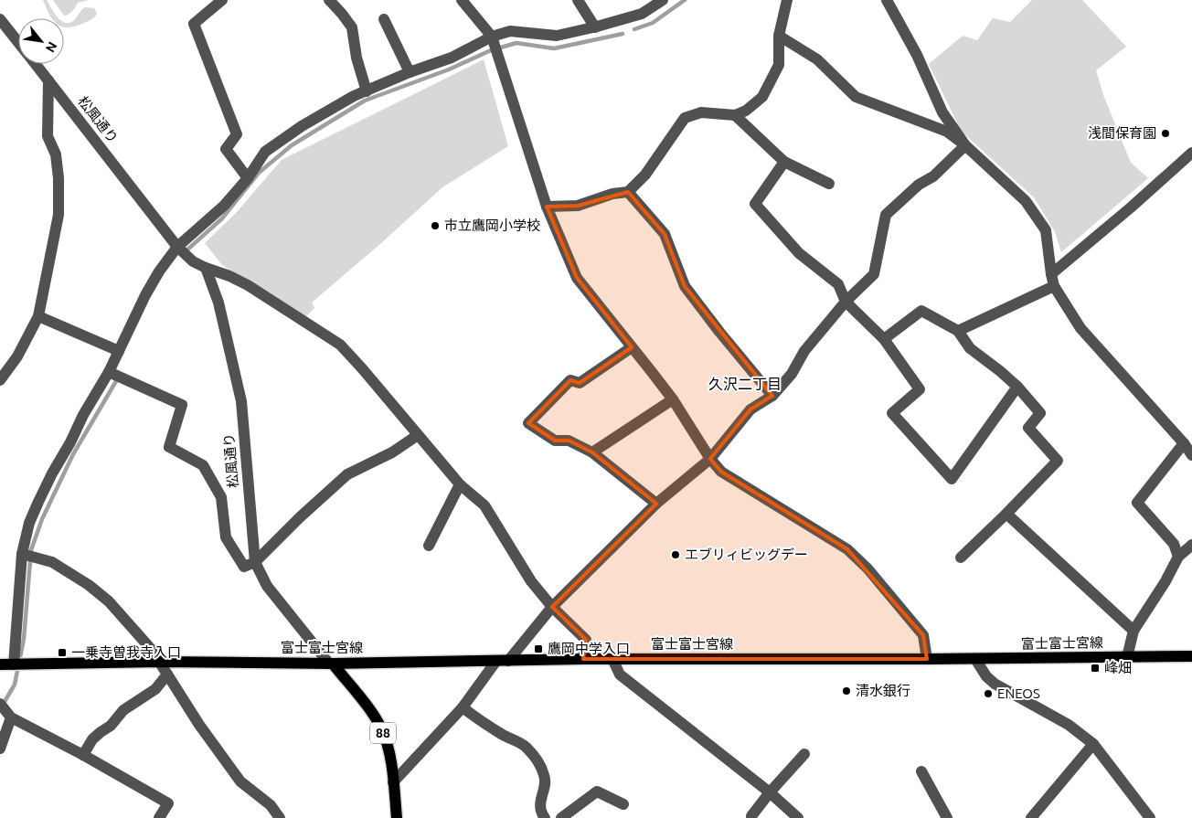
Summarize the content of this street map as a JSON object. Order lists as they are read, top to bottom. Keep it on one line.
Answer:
{"streets":{"main road":["松風通り","富士富士宮線","88"]},"crossings":[["松風通り","富士富士宮線"]],"districts":["久沢二丁目"],"places":{"other":["浅間保育園","市立鷹岡小学校","エブリィビッグデー","清水銀行","ENEOS"],"transit":["鷹岡中学入口","一乗寺曽我寺入口","峰畑"]},"north":"bottom right"}
